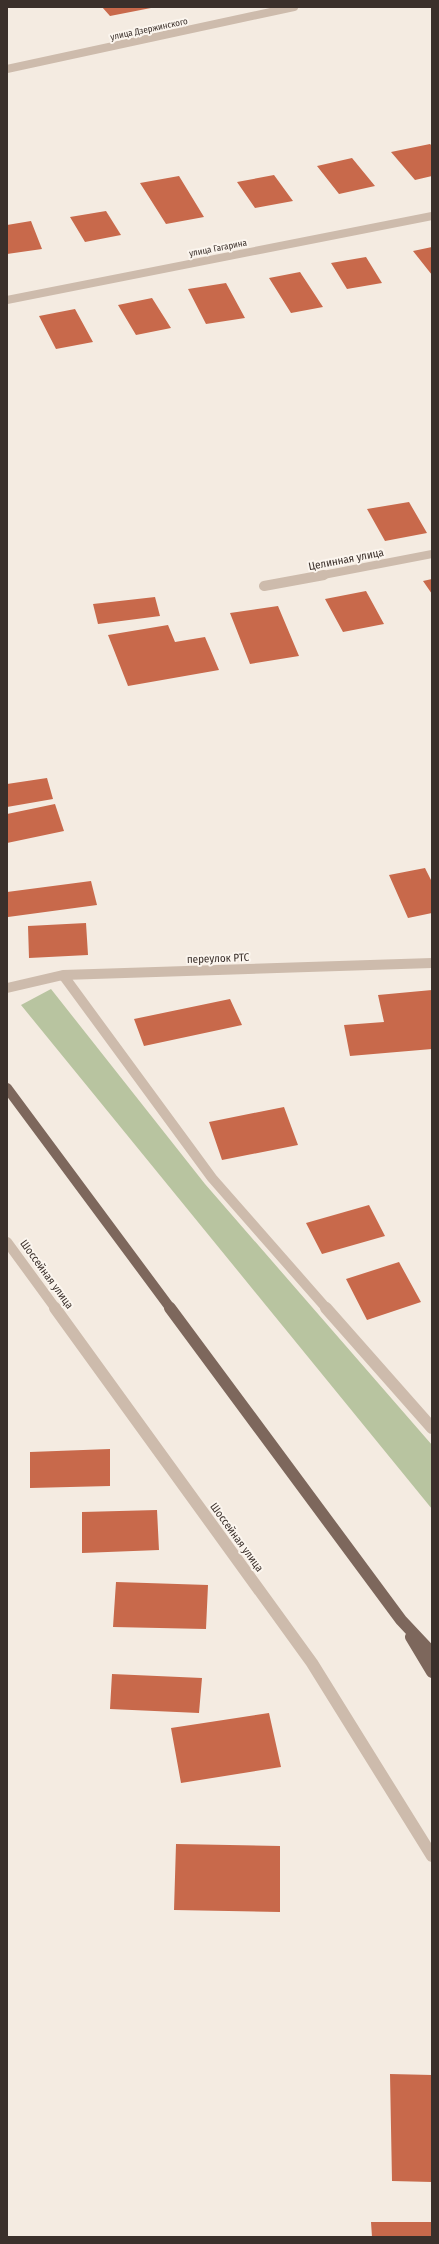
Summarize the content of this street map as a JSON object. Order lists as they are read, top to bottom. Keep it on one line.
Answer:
{"streets":{"street":["улица Дзержинского","улица Гагарина","Целинная улица","переулок РТС","Шоссейная улица"]}}
